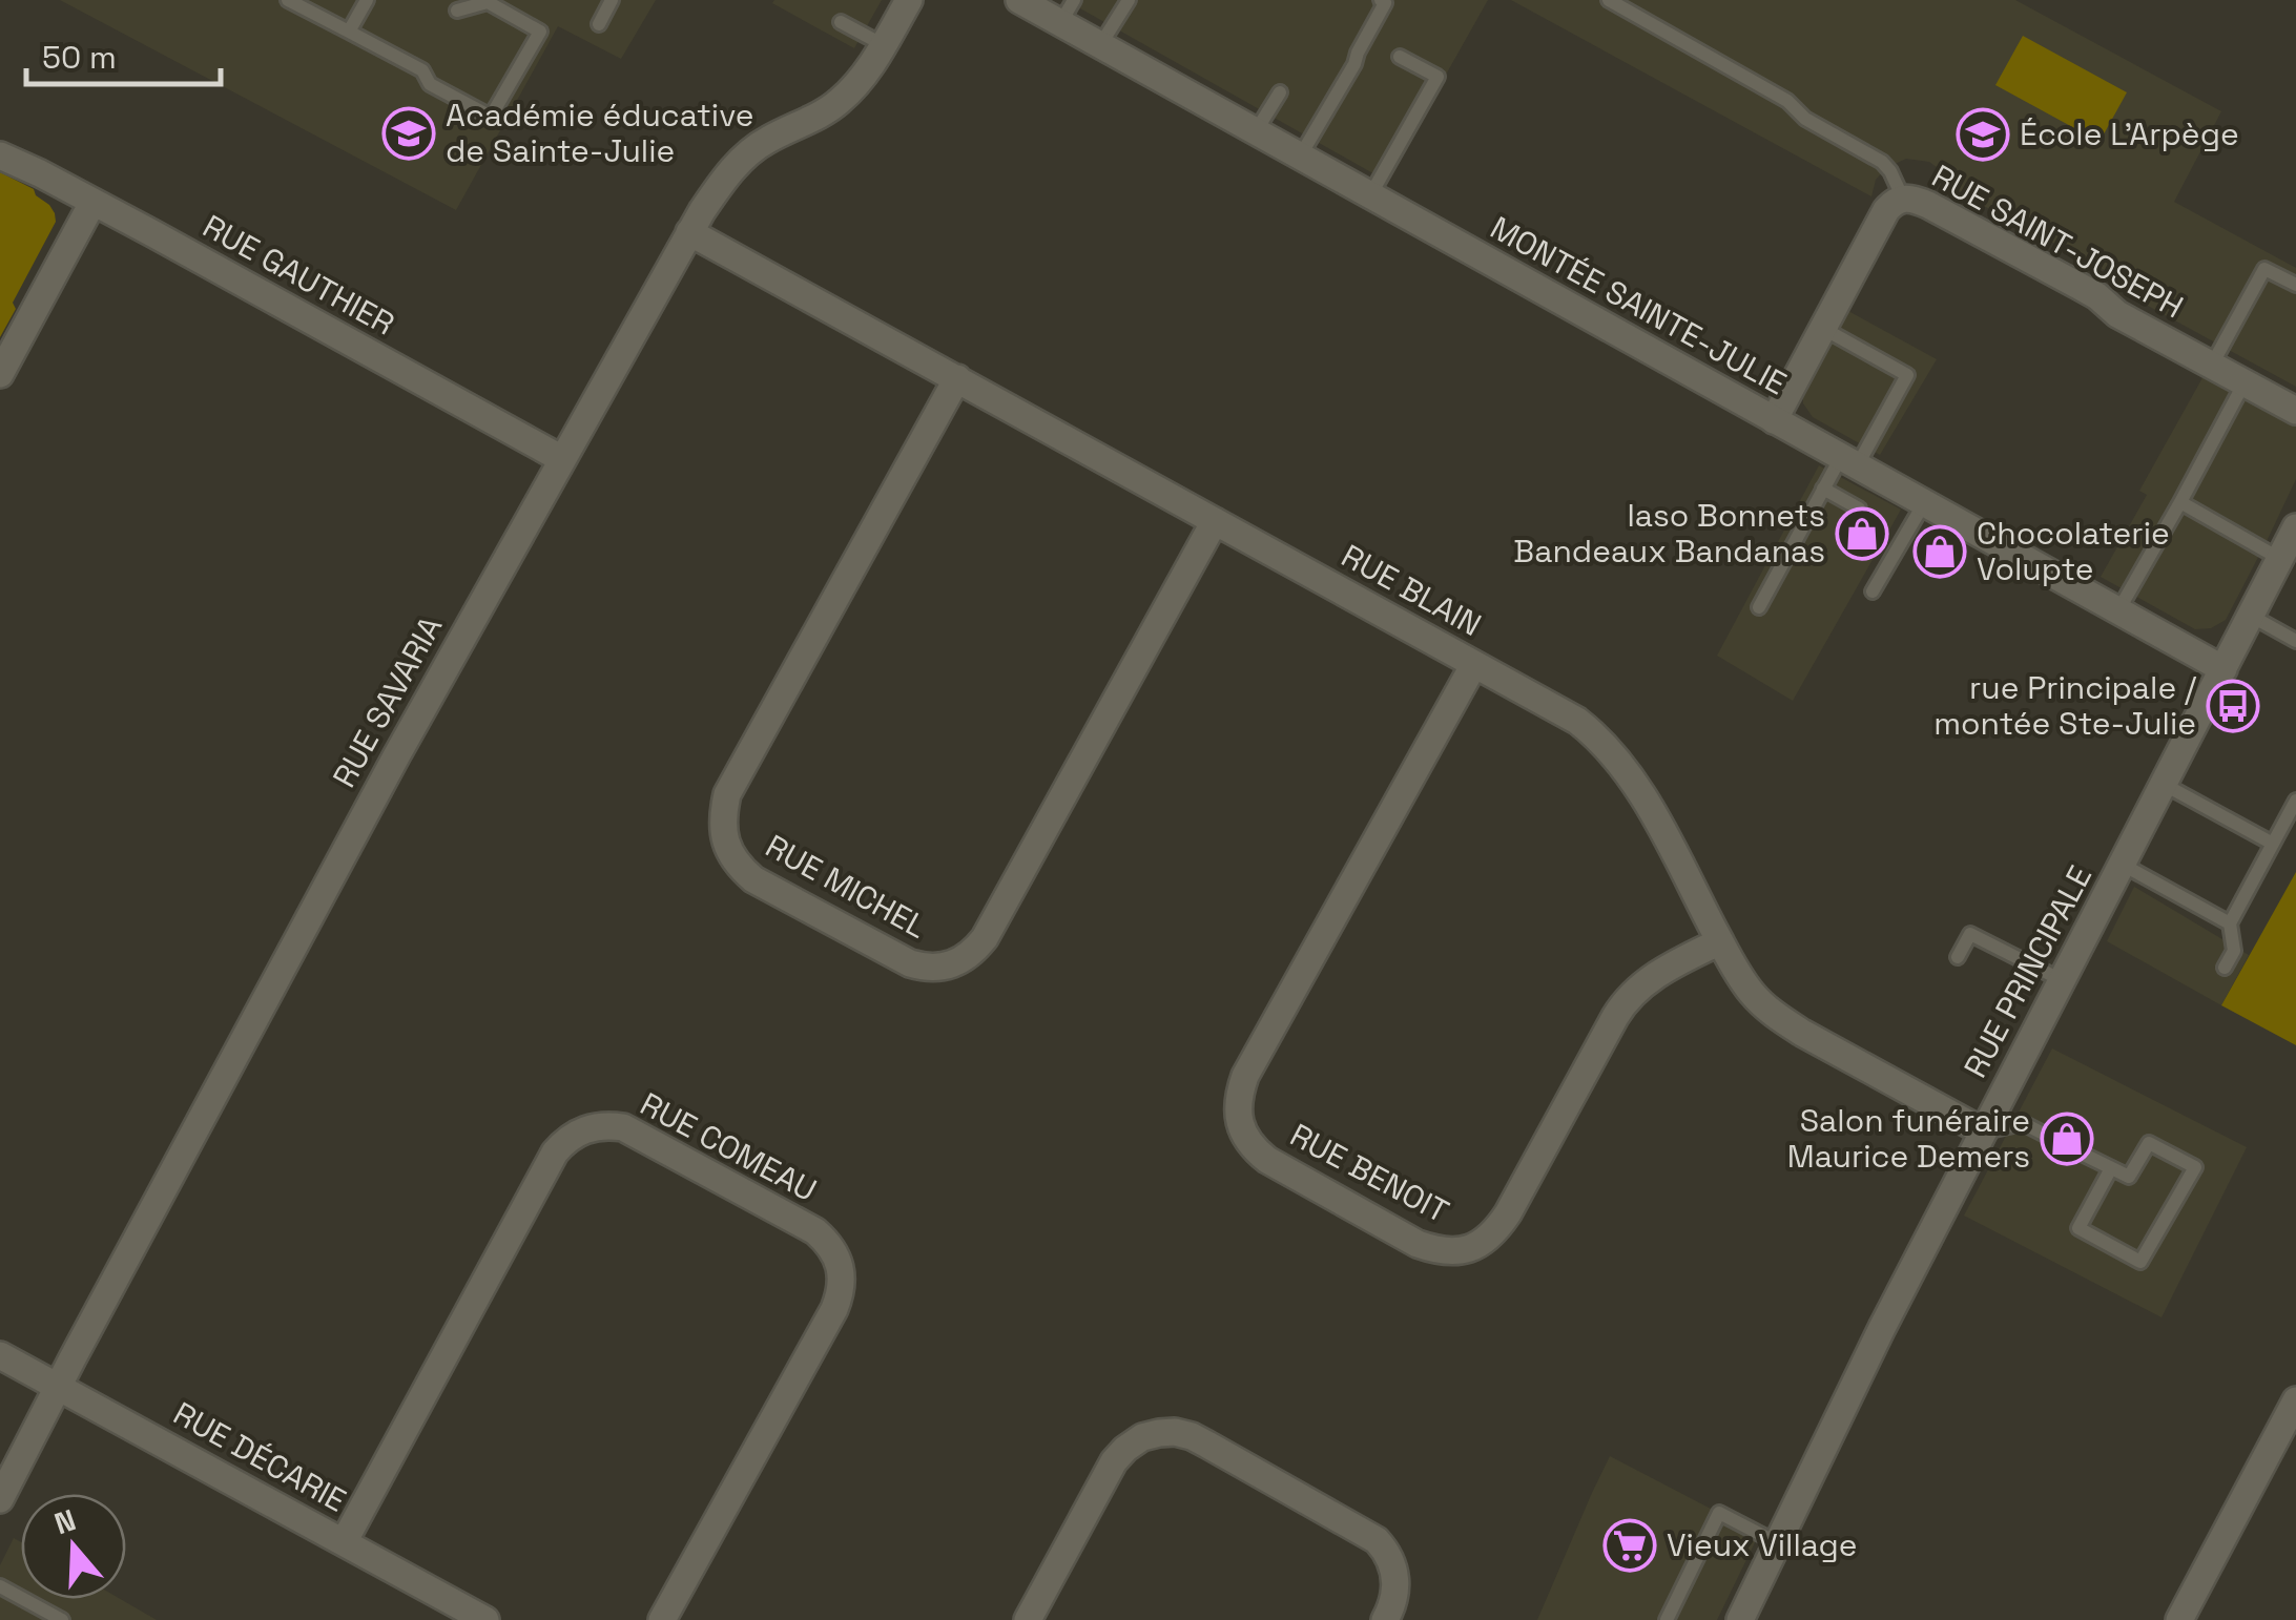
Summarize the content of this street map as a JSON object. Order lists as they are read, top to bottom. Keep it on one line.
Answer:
{"streets":{"street":["RUE SAINT-JOSEPH","RUE GAUTHIER","MONTÉE SAINTE-JULIE","RUE BLAIN","RUE SAVARIA","RUE MICHEL","RUE PRINCIPALE","RUE COMEAU","RUE BENOIT","RUE DÉCARIE"]},"crossings":[["RUE SAINT-JOSEPH","MONTÉE SAINTE-JULIE"],["RUE GAUTHIER","RUE SAVARIA"],["MONTÉE SAINTE-JULIE","RUE PRINCIPALE"],["RUE BLAIN","RUE SAVARIA"],["RUE BLAIN","RUE MICHEL"],["RUE BLAIN","RUE PRINCIPALE"],["RUE BLAIN","RUE BENOIT"],["RUE SAVARIA","RUE DÉCARIE"],["RUE COMEAU","RUE DÉCARIE"]],"places":{"school or university":["Académie éducative de Sainte-Julie","École L'Arpège"],"shop":["Iaso Bonnets Bandeaux Bandanas","Chocolaterie Volupte","Salon funéraire Maurice Demers"],"bus stop":["rue Principale / montée Ste-Julie"],"supermarket":["Vieux Village"]},"scale_bar":"50 m","north":"top"}
